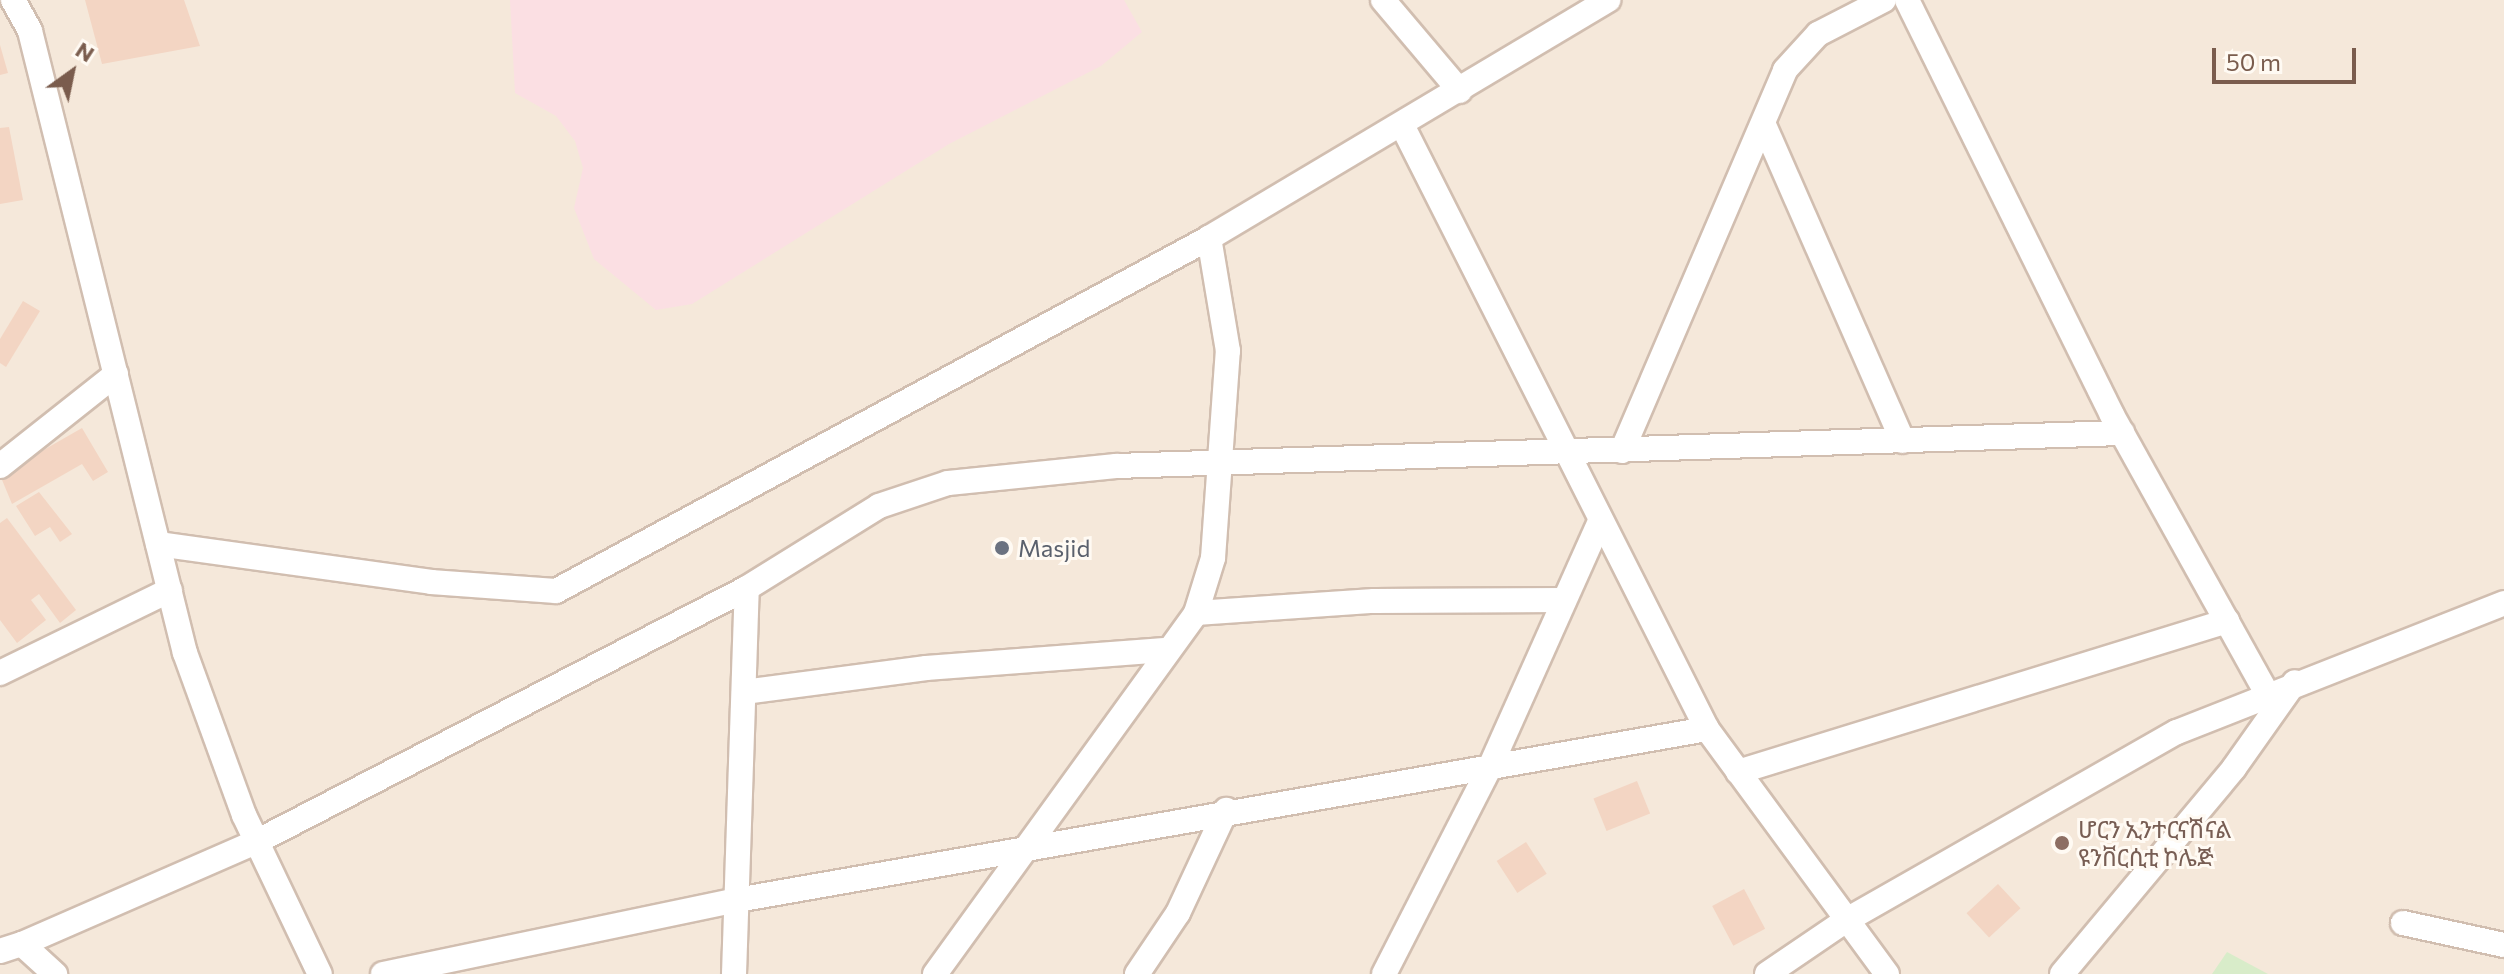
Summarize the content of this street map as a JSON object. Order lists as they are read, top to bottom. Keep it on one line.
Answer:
{"places":["Masjid","ሆርን ኢንተርናሽናል ዩንቨርሲቲ ኮሌጅ"],"scale_bar":"50 m","north":"top right"}
